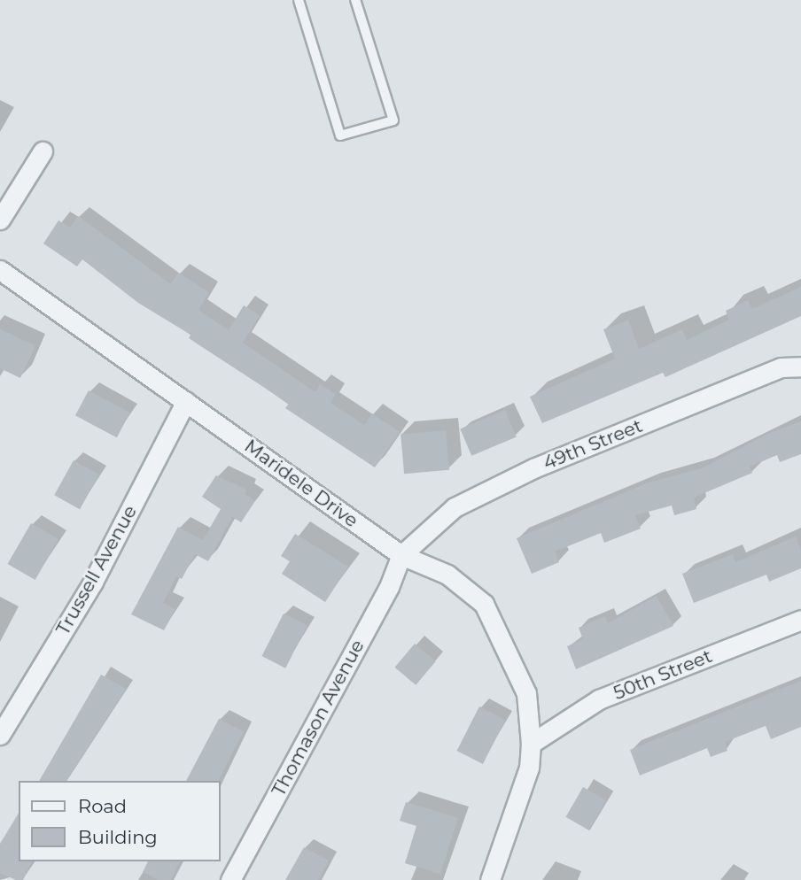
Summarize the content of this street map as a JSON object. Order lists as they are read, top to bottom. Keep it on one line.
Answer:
{"streets":{"street":["49th Street","Maridele Drive","Trussell Avenue","50th Street","Thomason Avenue"]},"crossings":[["49th Street","Maridele Drive"],["49th Street","Thomason Avenue"],["Maridele Drive","Trussell Avenue"],["Maridele Drive","50th Street"],["Maridele Drive","Thomason Avenue"]],"legend":["Road","Building"]}
